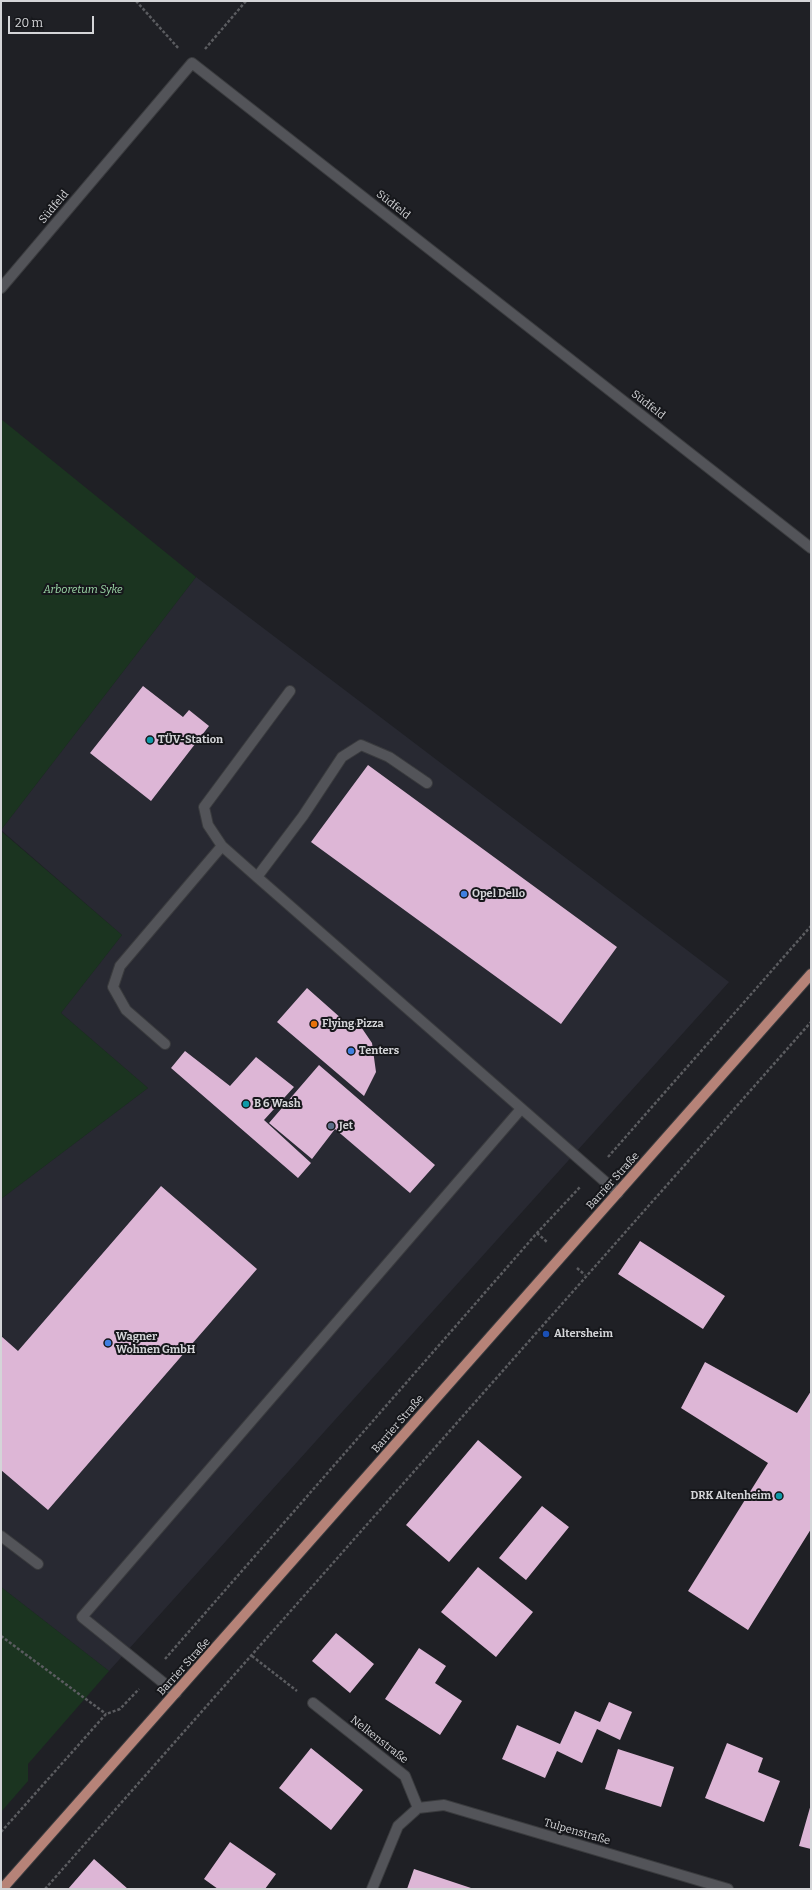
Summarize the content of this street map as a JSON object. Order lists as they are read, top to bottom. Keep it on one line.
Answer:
{"streets":{"main road":["Barrier Straße"],"street":["Südfeld","Nelkenstraße","Tulpenstraße"]},"crossings":[["Nelkenstraße","Tulpenstraße"]],"parks":["Arboretum Syke"],"places":["TÜV-Station","Opel Dello","Flying Pizza","Tenters","B 6 Wash","Jet","Altersheim","Wagner Wohnen GmbH","DRK Altenheim"],"scale_bar":"20 m"}
